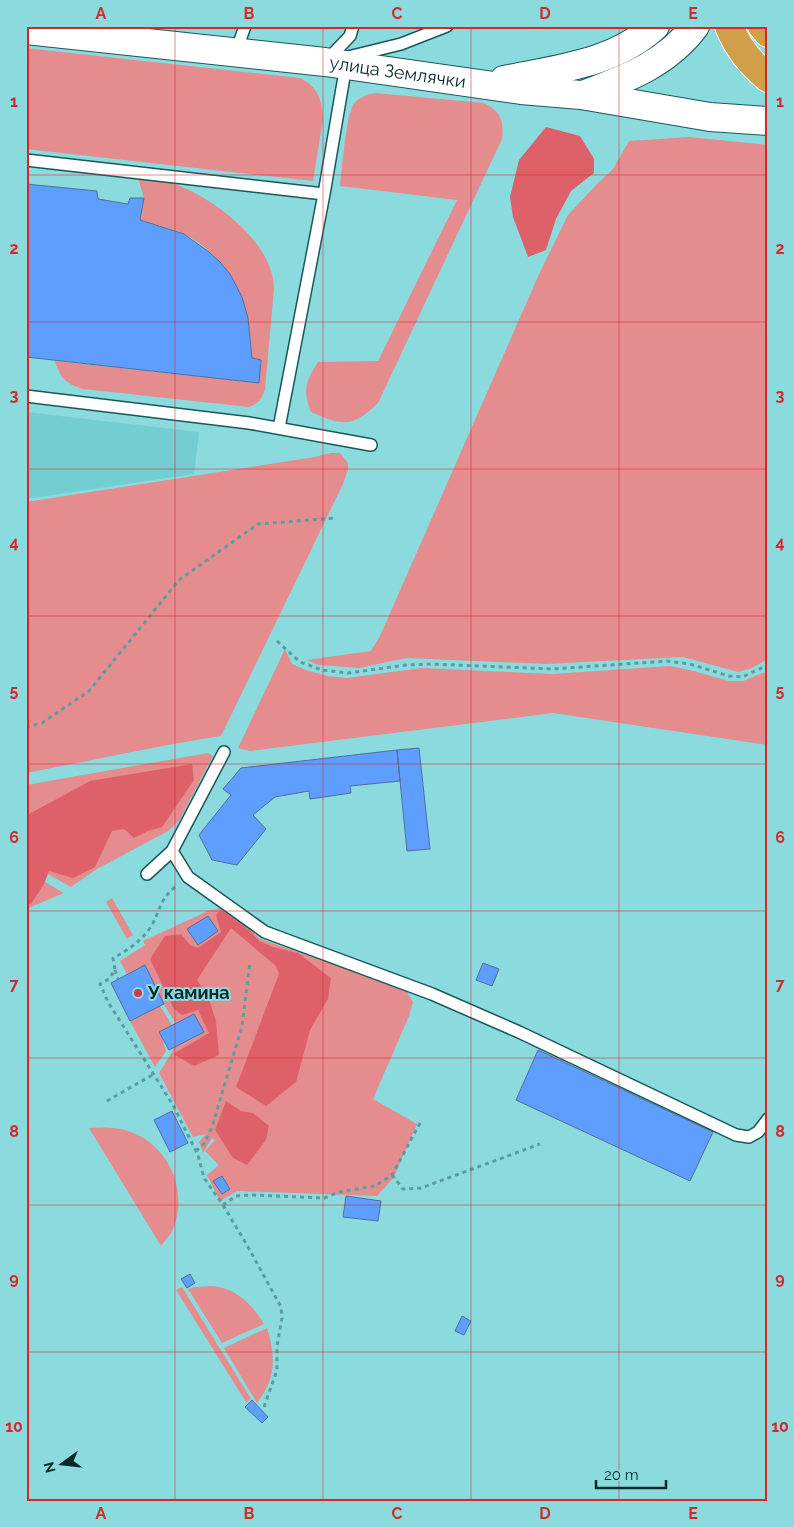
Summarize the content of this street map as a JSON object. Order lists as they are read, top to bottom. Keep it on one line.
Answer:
{"streets":{"main road":["улица Землячки"]},"places":["У камина"],"scale_bar":"20 m","north":"left","grid":{"columns":["A","B","C","D","E"],"rows":["1","2","3","4","5","6","7","8","9","10"]}}
